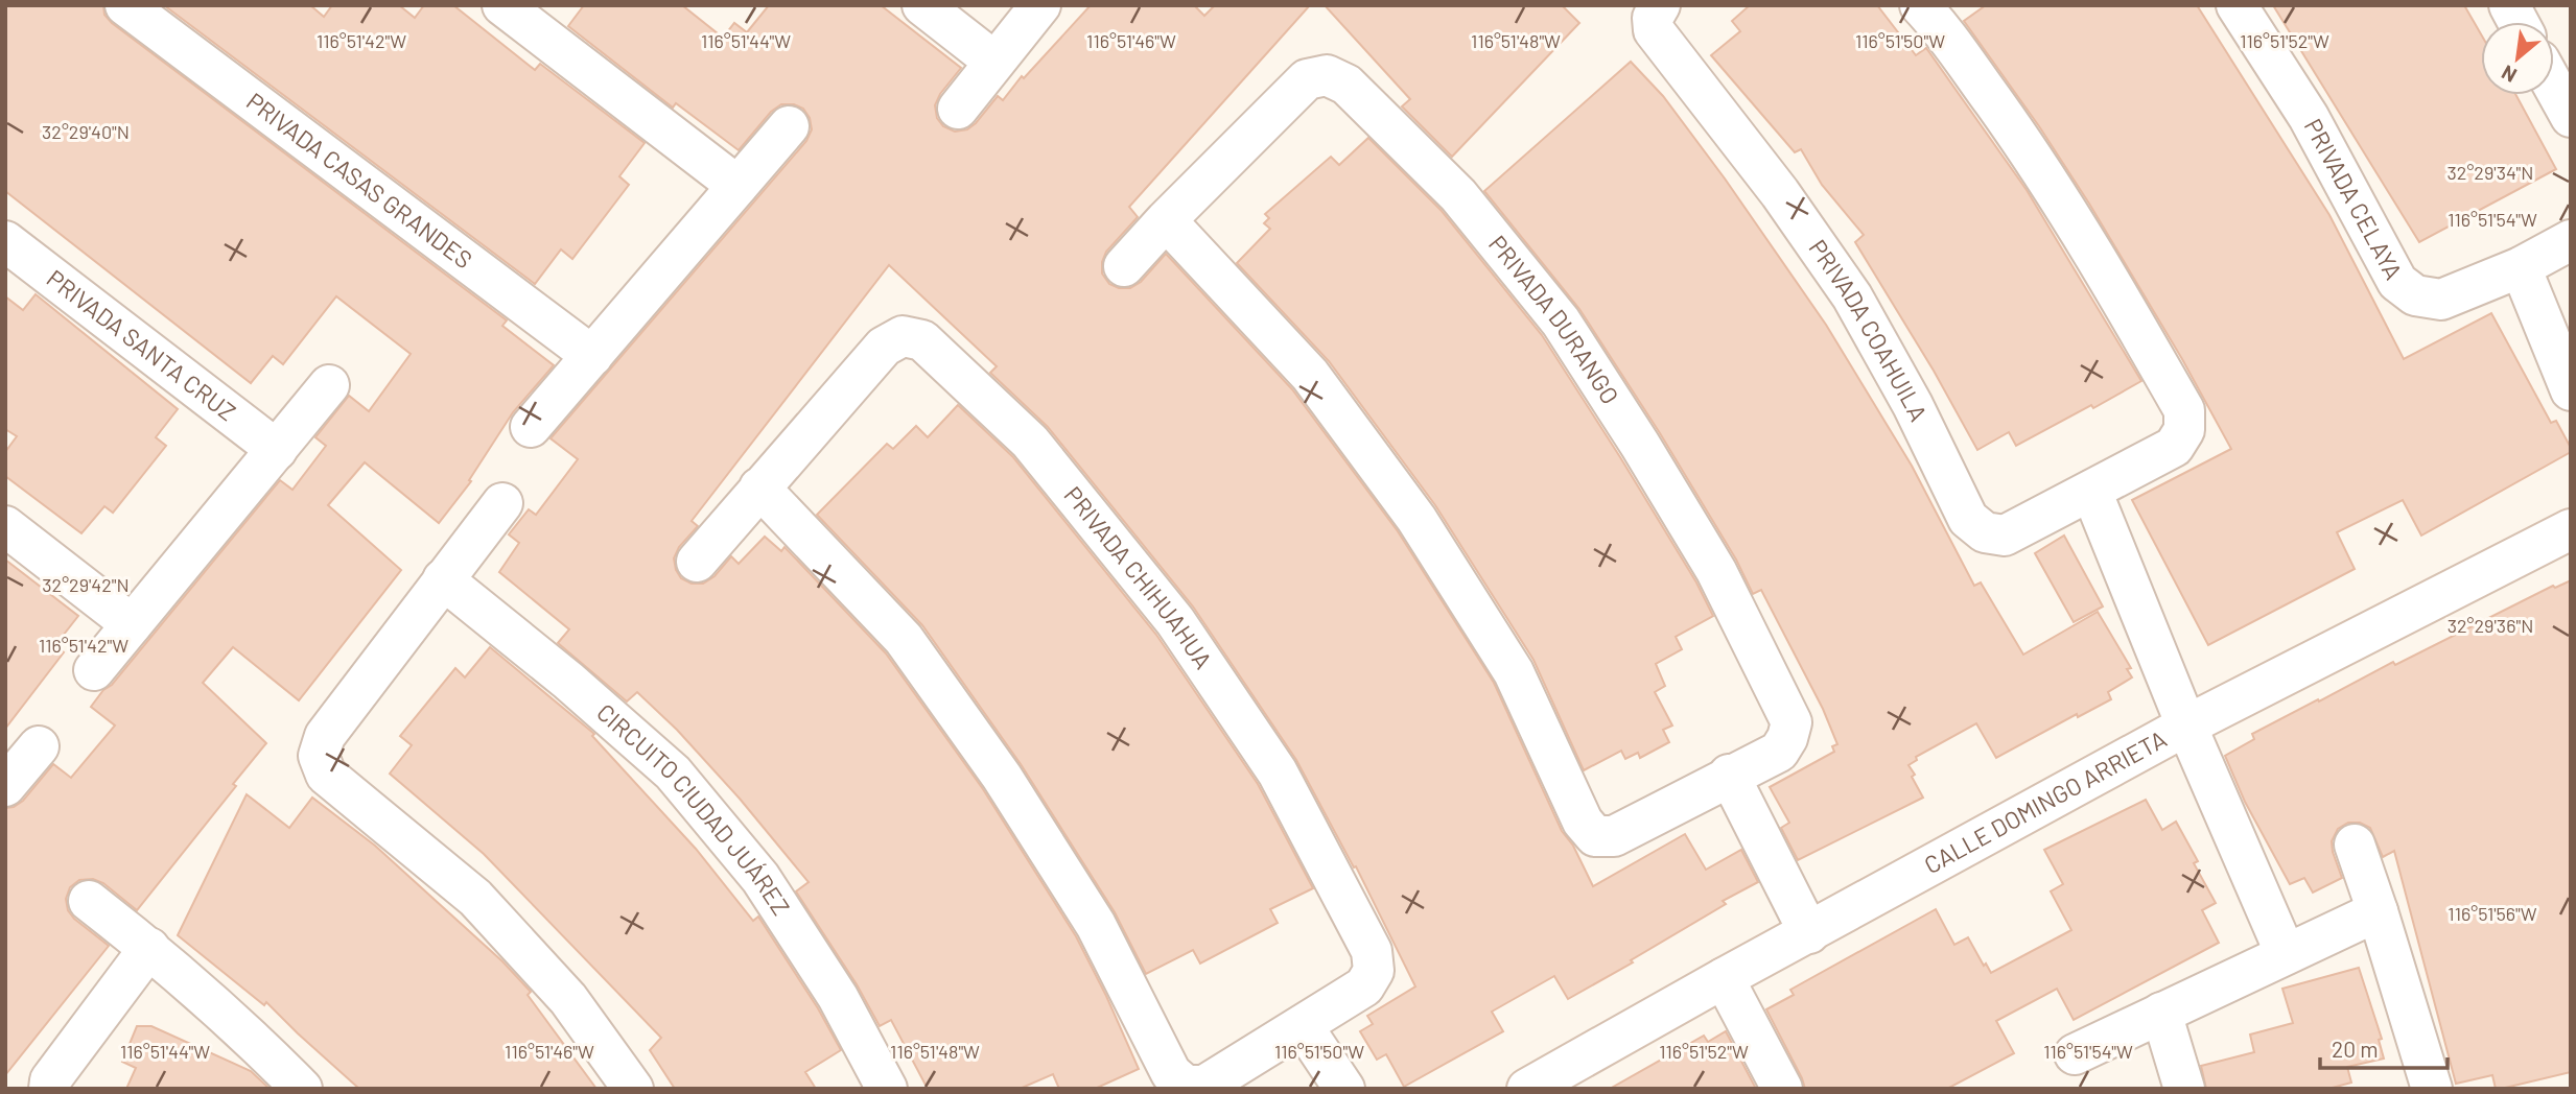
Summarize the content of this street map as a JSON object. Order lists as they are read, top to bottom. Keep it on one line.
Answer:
{"streets":{"street":["PRIVADA CASAS GRANDES","PRIVADA CELAYA","PRIVADA DURANGO","PRIVADA COAHUILA","PRIVADA SANTA CRUZ","PRIVADA CHIHUAHUA","CALLE DOMINGO ARRIETA","CIRCUITO CIUDAD JUÁREZ"]},"scale_bar":"20 m","north":"bottom left","coordinates":["116°51'42\"W","116°51'44\"W","116°51'46\"W","116°51'48\"W","116°51'50\"W","116°51'52\"W","32°29'40\"N","32°29'34\"N","116°51'54\"W","32°29'42\"N","32°29'36\"N","116°51'56\"W"]}
